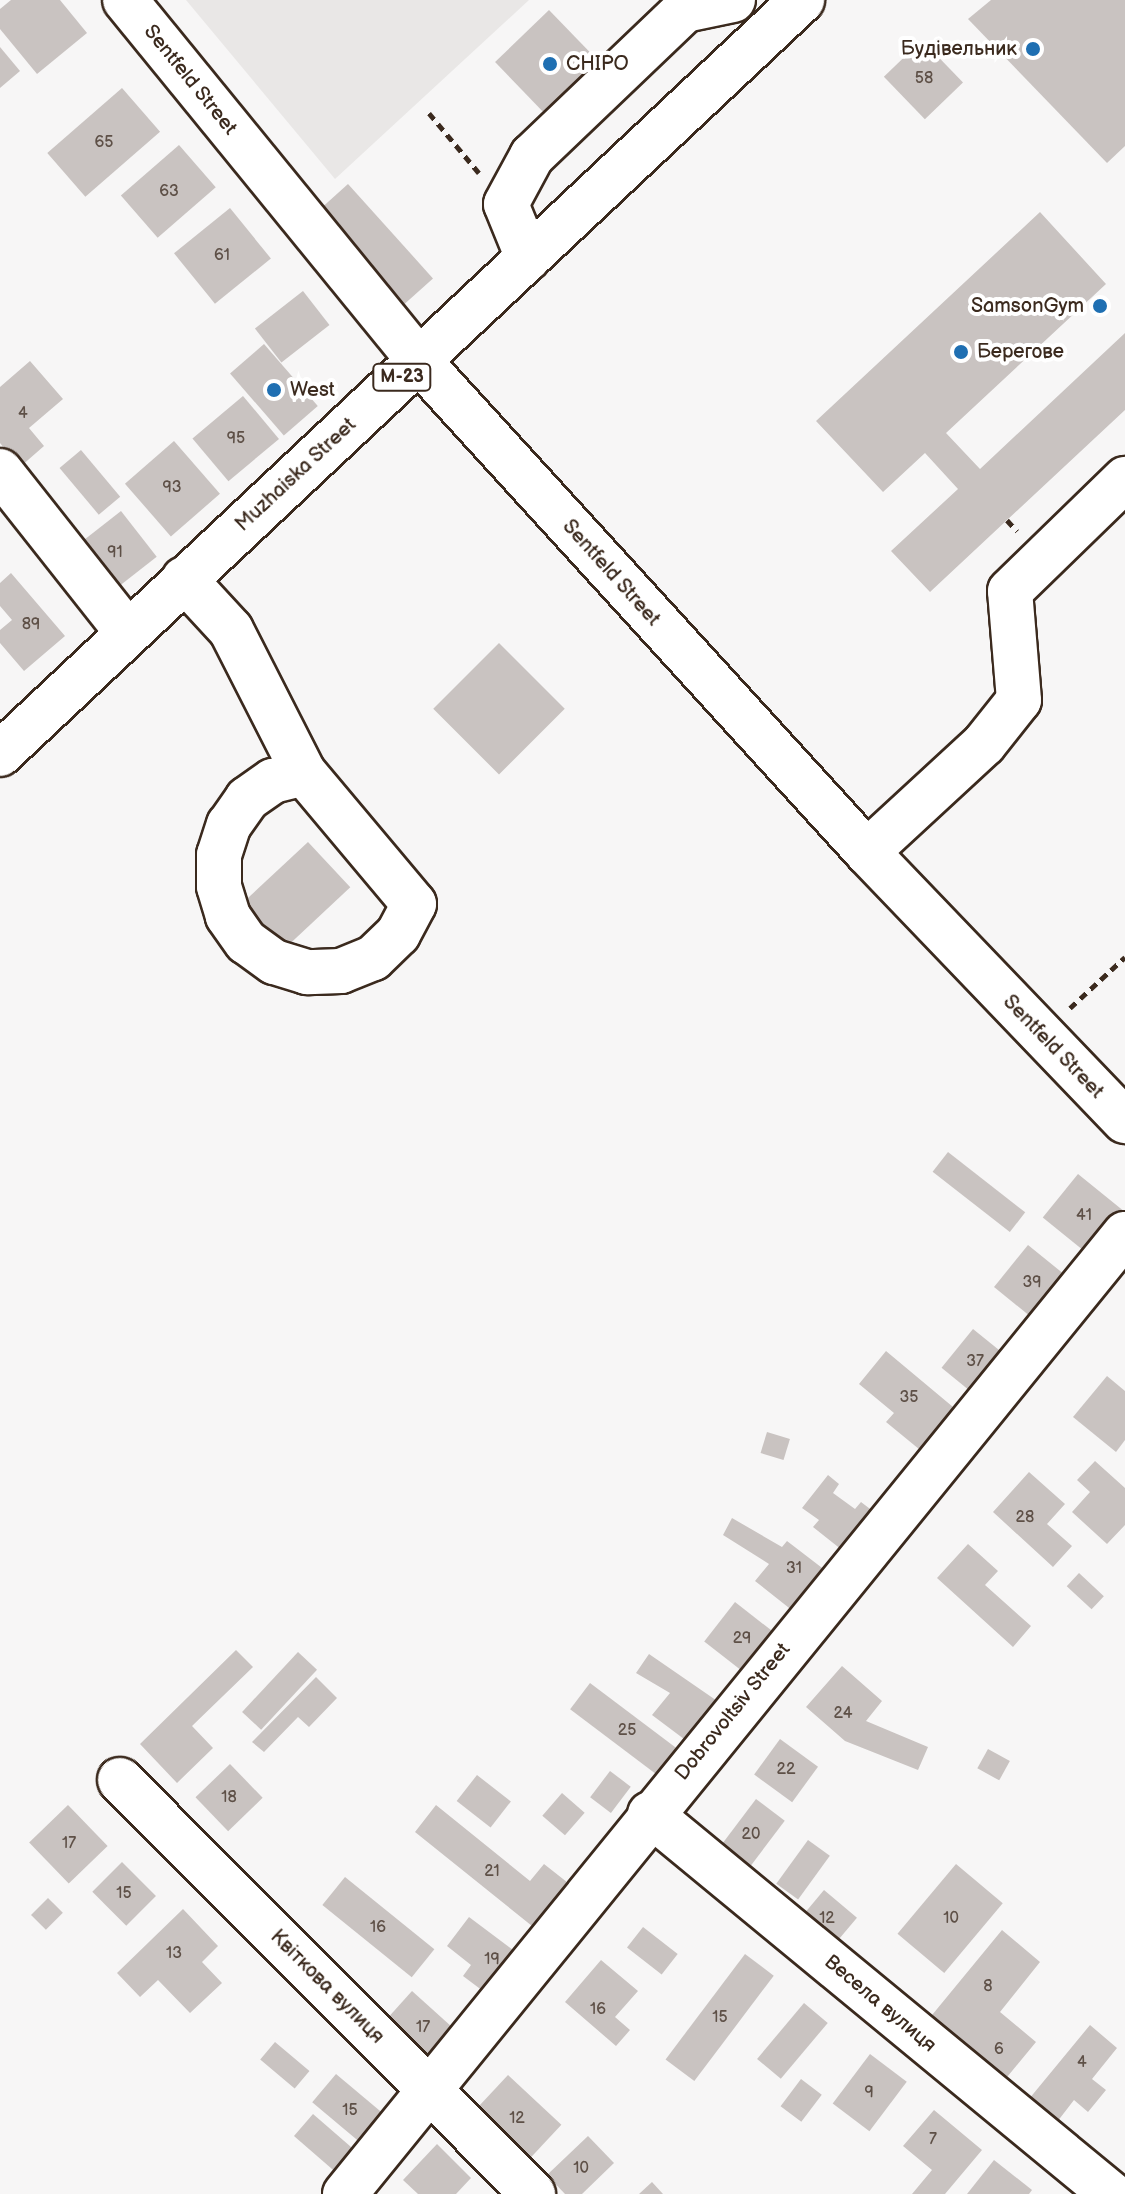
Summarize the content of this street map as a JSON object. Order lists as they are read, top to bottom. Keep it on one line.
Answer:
{"streets":{"main road":["Sentfeld Street","М-23","Muzhaiska Street","Dobrovoltsiv Street","Квіткова вулиця","Весела вулиця"]},"crossings":[["Sentfeld Street","Muzhaiska Street"],["Dobrovoltsiv Street","Квіткова вулиця"],["Dobrovoltsiv Street","Весела вулиця"]],"places":["Будівельник","CHIPO","SamsonGym","Берегове","West"],"house_numbers":["58","65","63","61","4","95","93","91","89","41","39","37","35","28","31","29","24","25","22","18","20","17","21","15","12","10","16","13","19","8","16","15","17","6","4","9","15","12","7","10"]}
